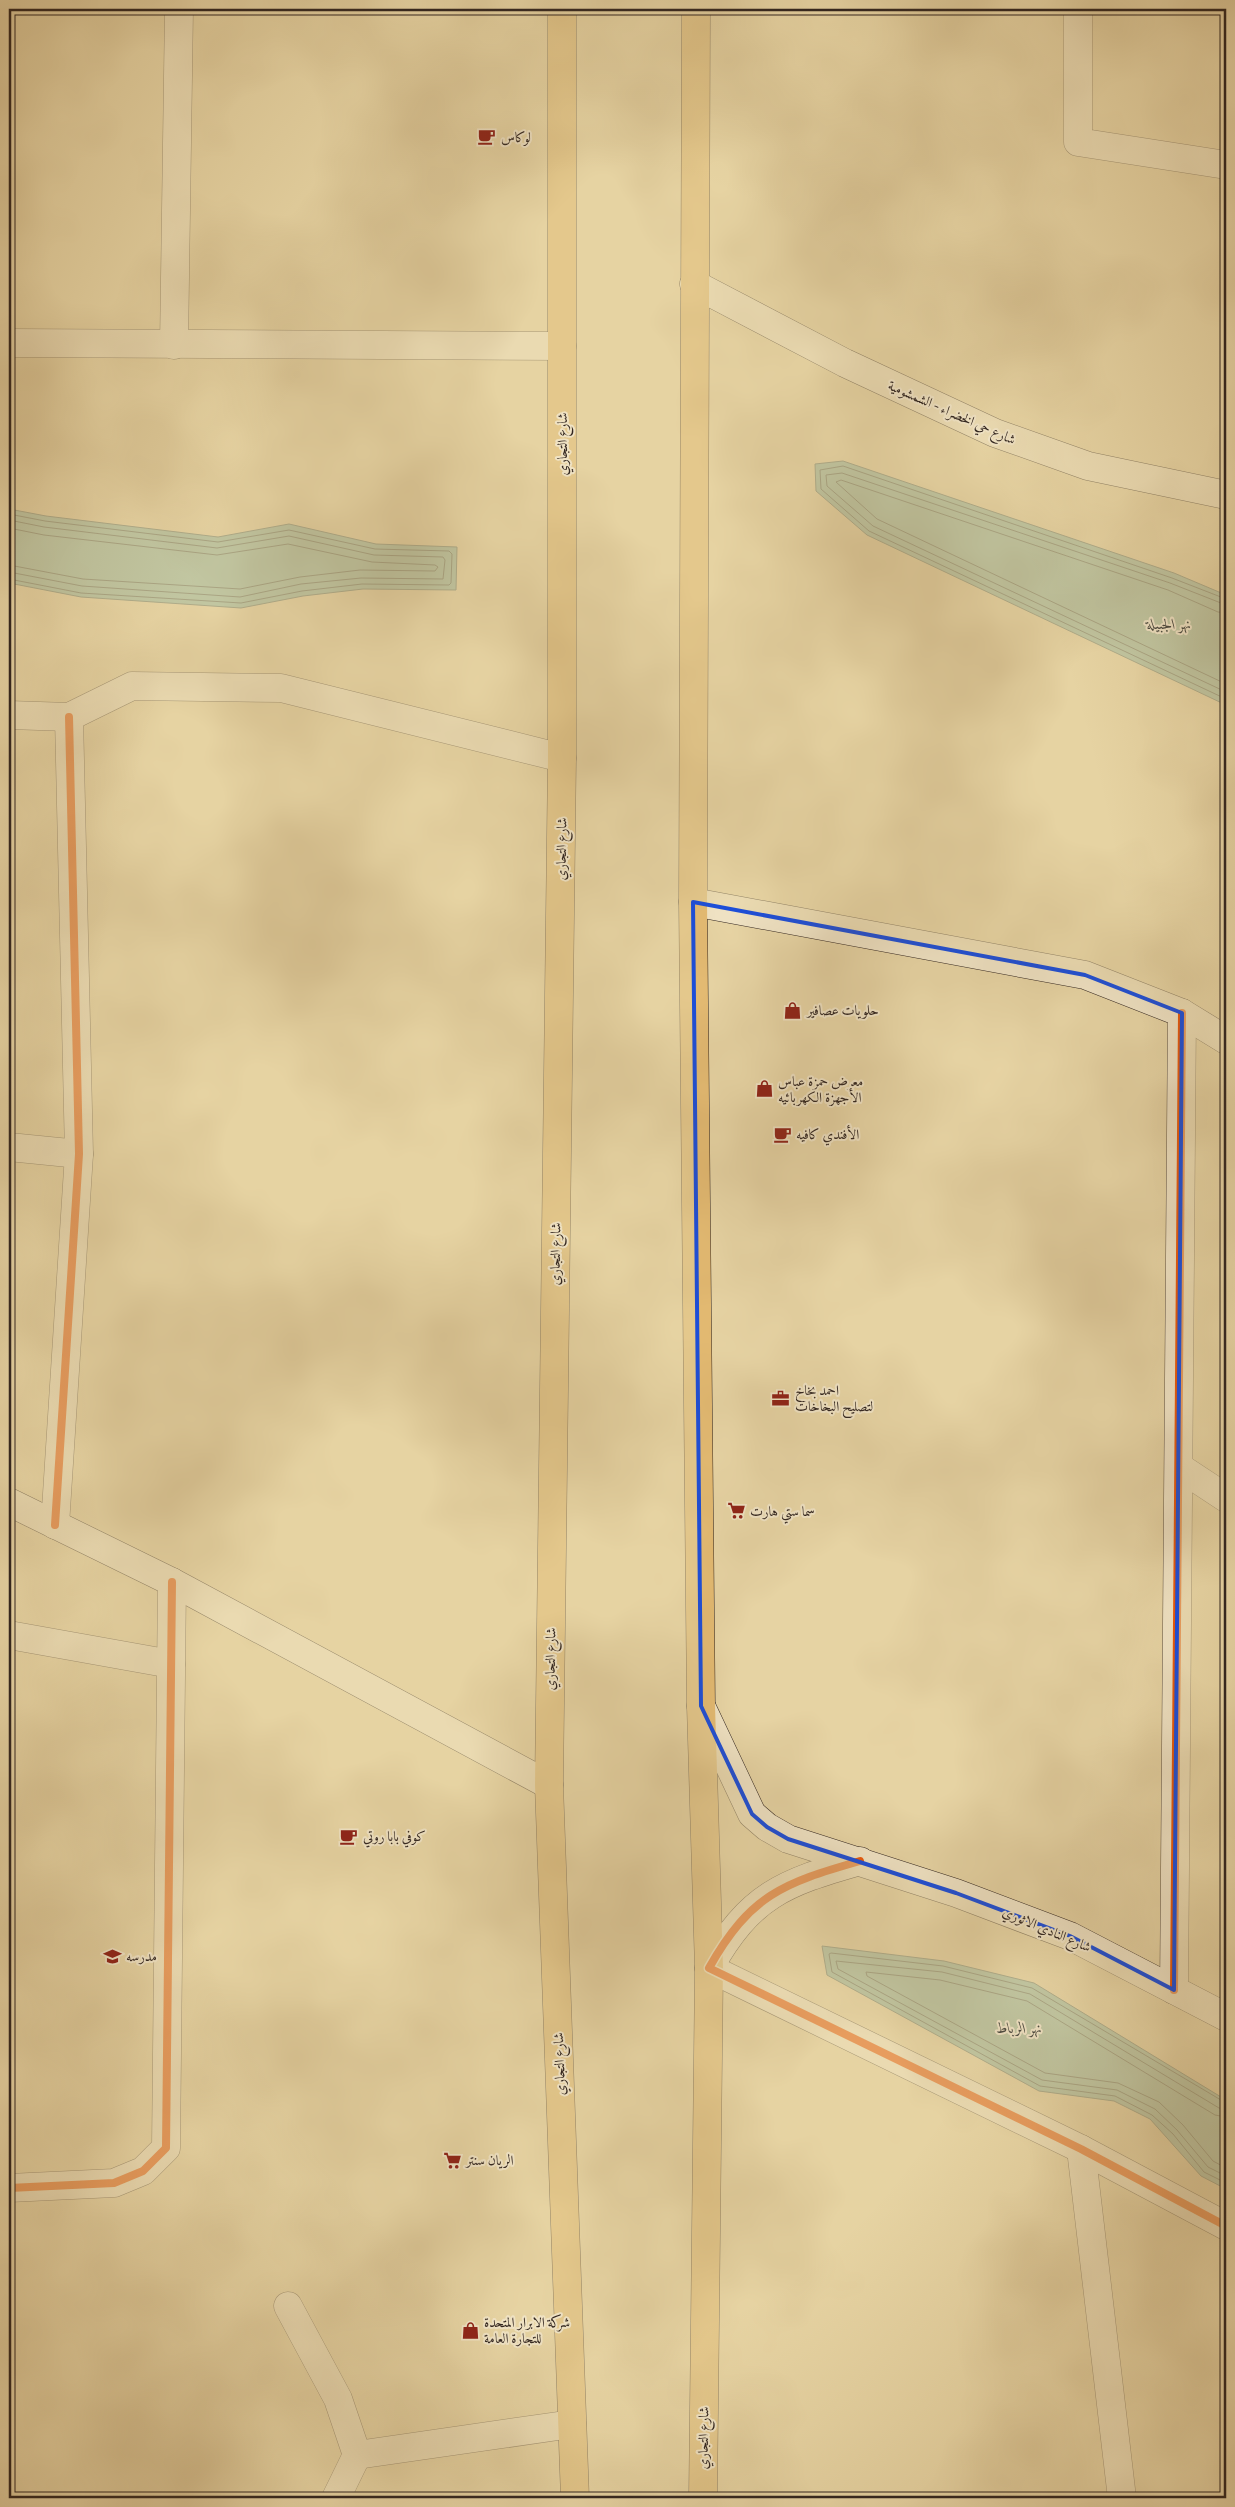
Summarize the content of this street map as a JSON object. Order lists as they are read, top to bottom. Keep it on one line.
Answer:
{"streets":{"main road":["شارع التجاري"],"street":["شارع حي الخضراء - الشمشومية","شارع النادي الاثوري"]},"crossings":[["شارع حي الخضراء - الشمشومية","شارع التجاري"],["شارع التجاري","شارع النادي الاثوري"]],"water":["نهر الجبيلة","نهر الرباط"],"places":{"cafe":["لوكاس","الأفندي كافيه","كوفي بابا روتي"],"shop":["حلويات عصافير","معرض حمزة عباس الأجهزة الكهربائيه","شركة الابرار المتحدة للتجارة العامة"],"office":["احمد بخاخ لتصليح البخاخات"],"supermarket":["سما ستي هارت","الريان سنتر"],"school or university":["مدرسه"]}}
